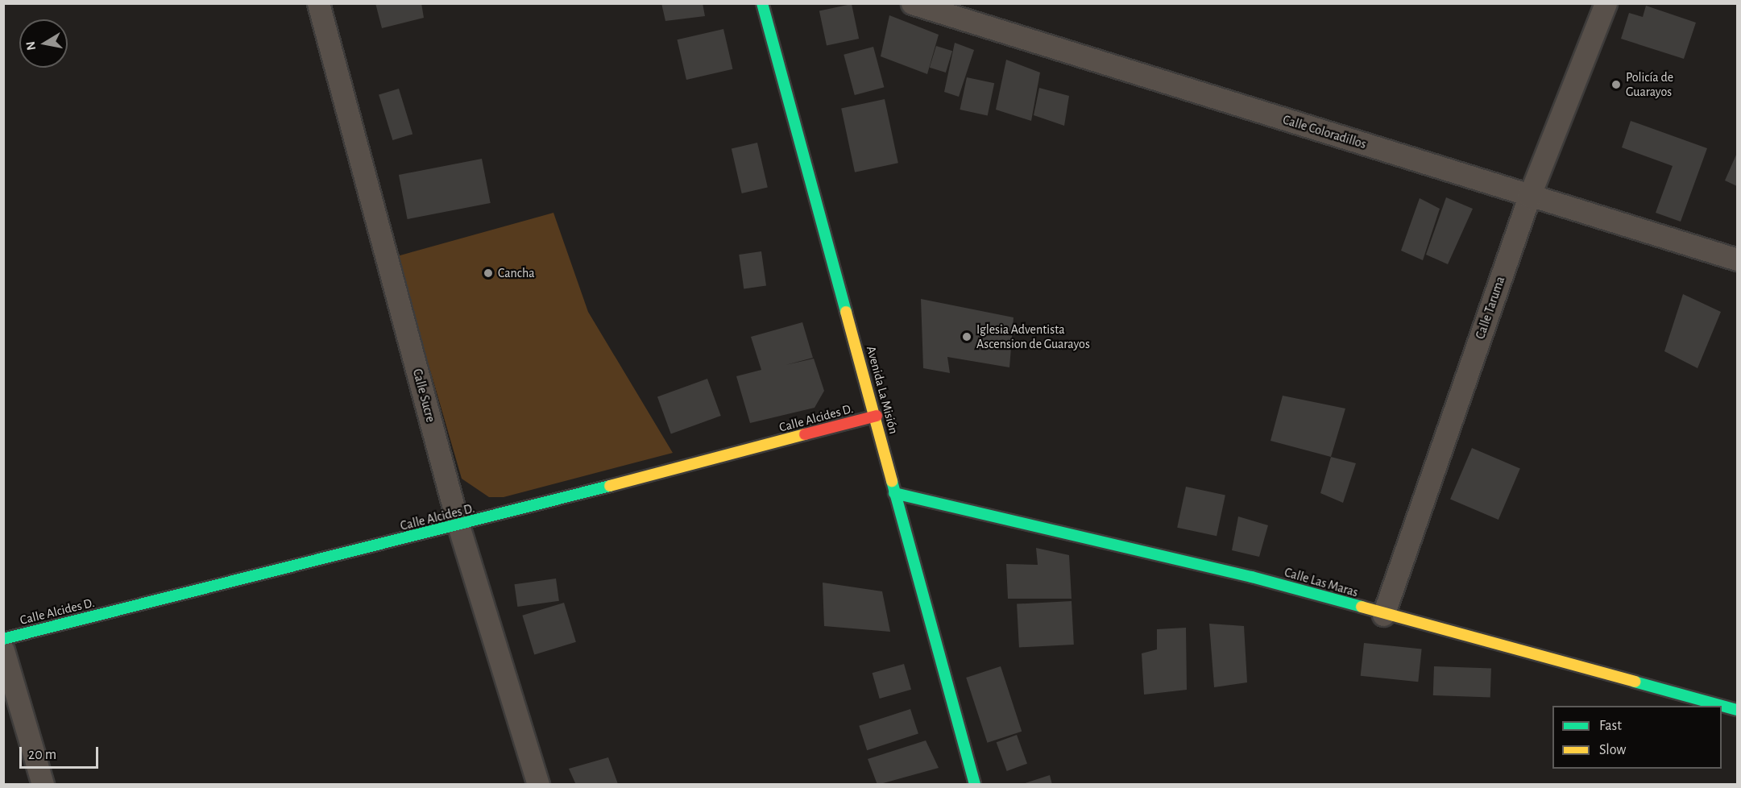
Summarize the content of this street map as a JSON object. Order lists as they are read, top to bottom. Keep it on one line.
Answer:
{"streets":{"street":["Calle Coloradillos","Calle Taruma","Avenida La Misión","Calle Sucre","Calle Alcides D.","Calle Las Maras"]},"crossings":[["Calle Coloradillos","Calle Taruma"],["Calle Taruma","Calle Las Maras"],["Avenida La Misión","Calle Alcides D."],["Avenida La Misión","Calle Las Maras"],["Calle Sucre","Calle Alcides D."]],"places":["Policía de Guarayos","Cancha","Iglesia Adventista Ascension de Guarayos"],"legend":["Fast","Slow"],"scale_bar":"20 m","north":"left"}
